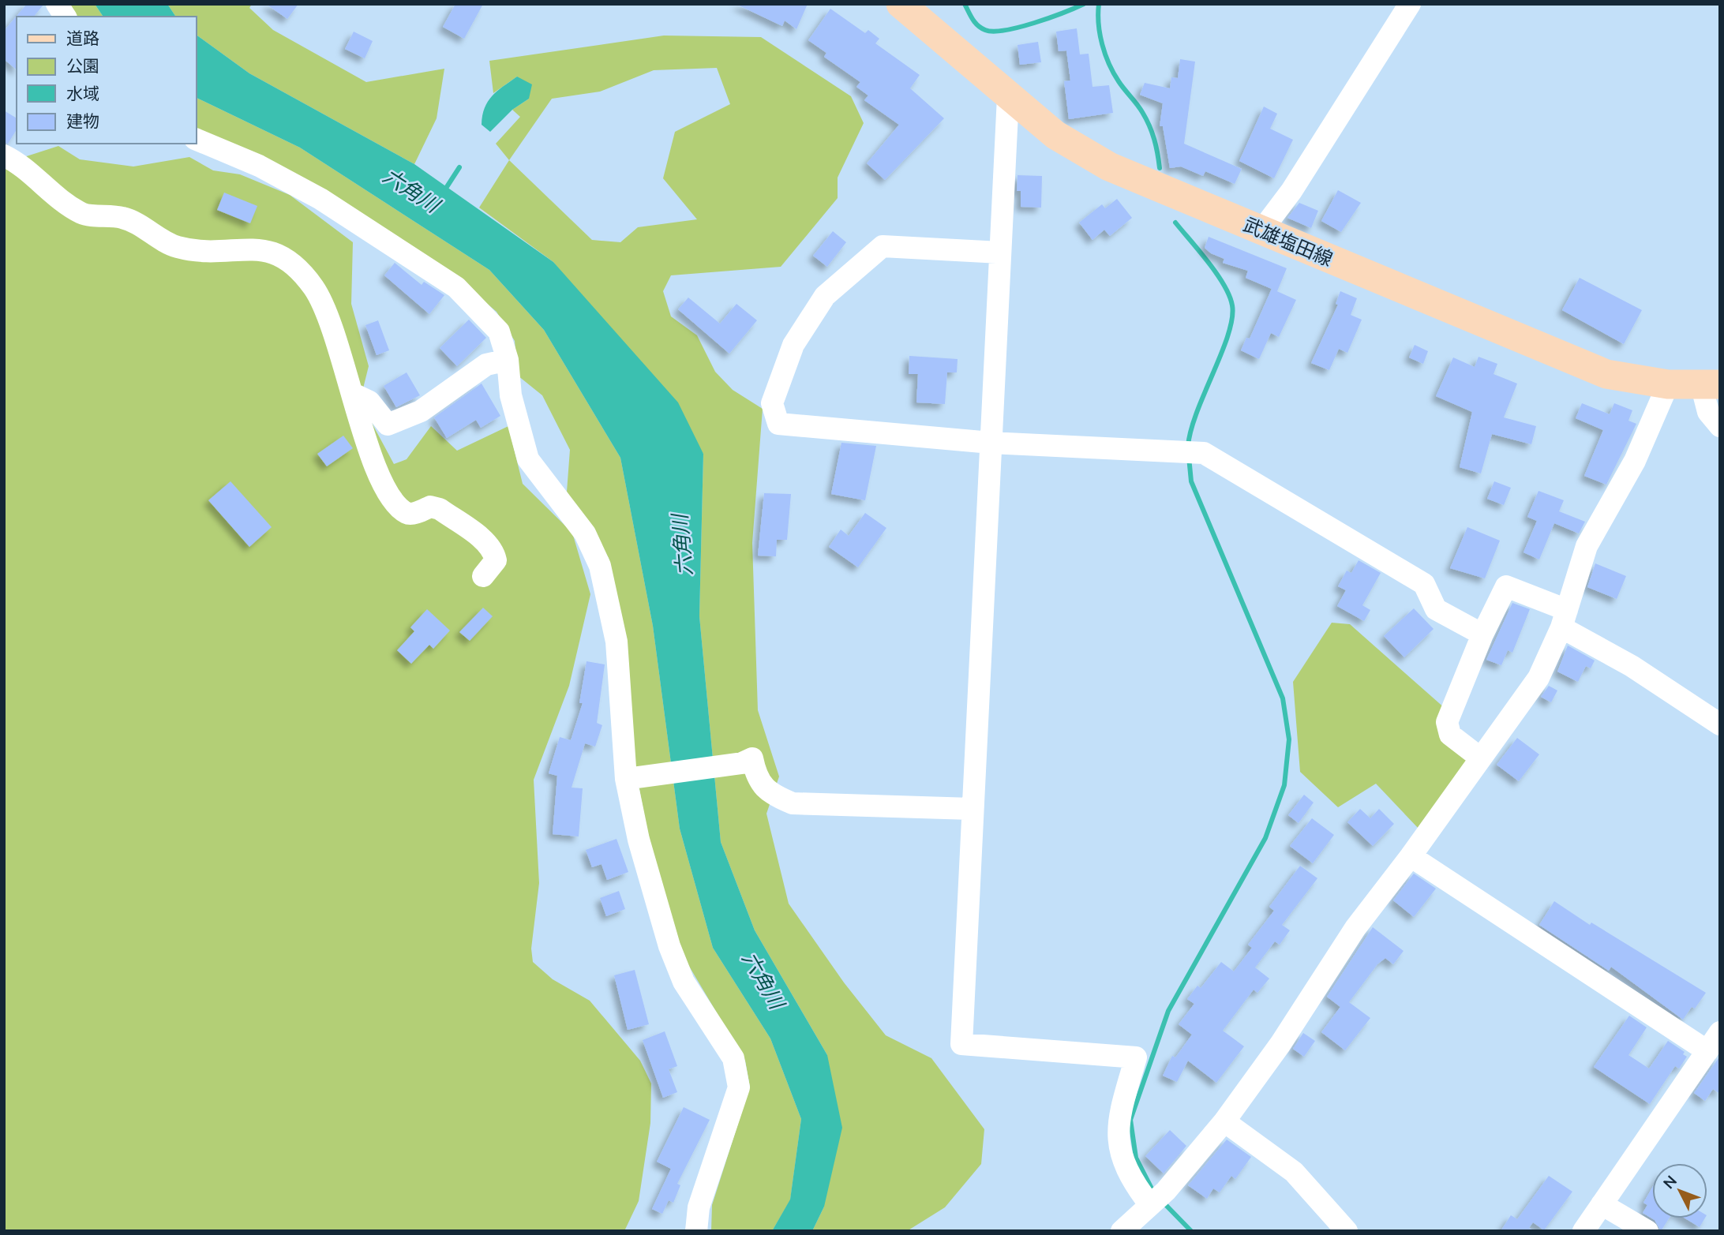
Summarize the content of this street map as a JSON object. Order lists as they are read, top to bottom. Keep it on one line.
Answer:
{"streets":{"main road":["武雄塩田線"]},"water":["六角川"],"legend":["道路","公園","水域","建物"],"north":"top left"}
